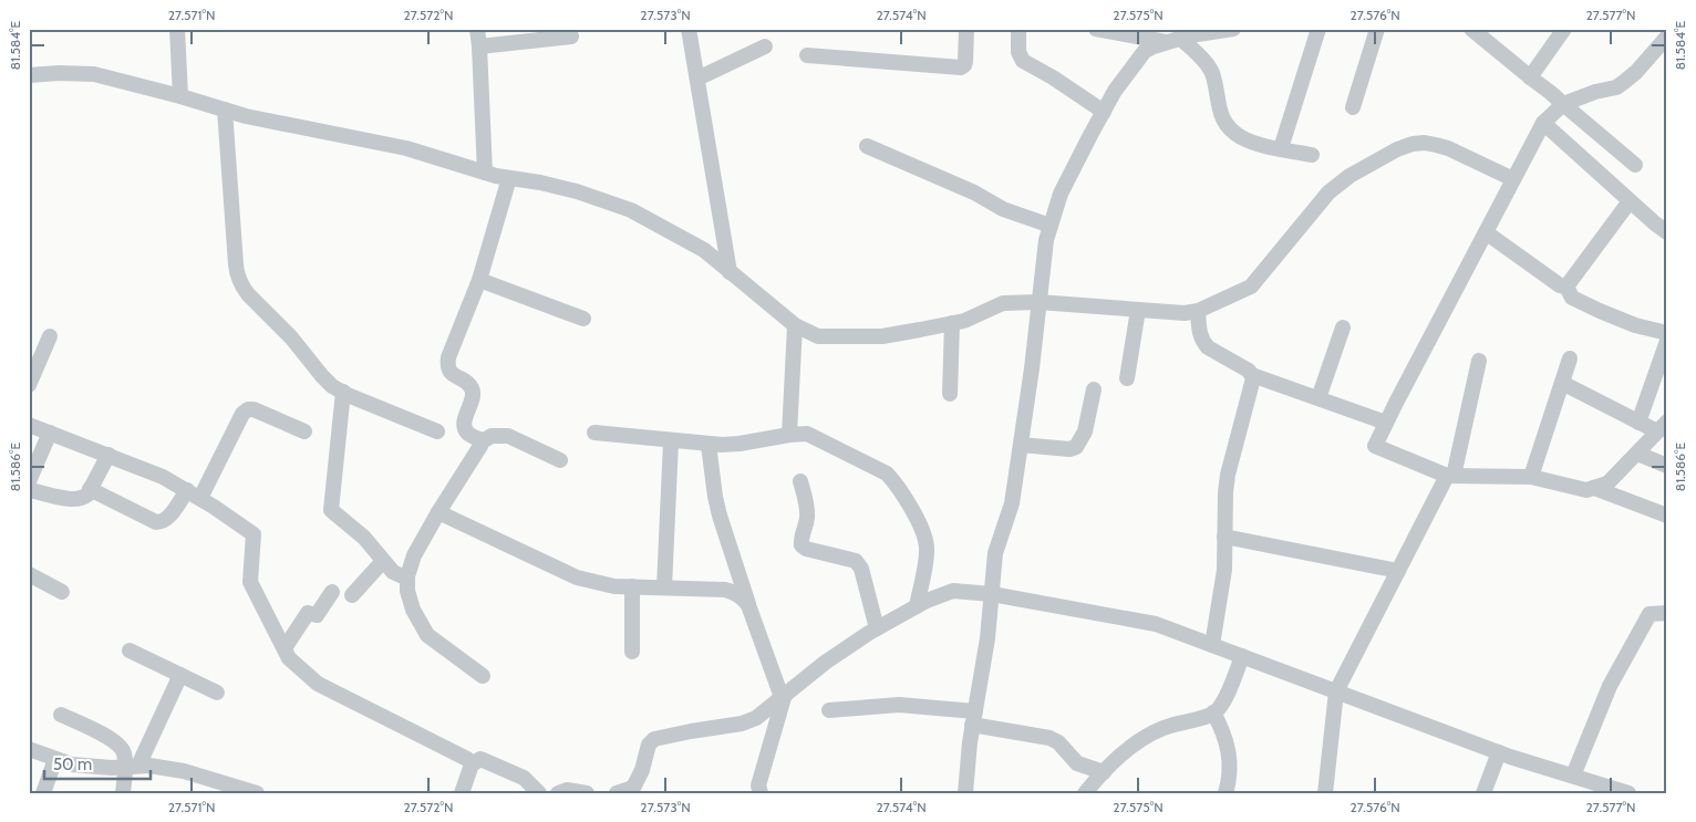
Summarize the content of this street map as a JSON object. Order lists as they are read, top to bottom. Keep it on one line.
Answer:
{"scale_bar":"50 m","coordinates":["27.571°N","27.572°N","27.573°N","27.574°N","27.575°N","27.576°N","27.577°N","81.584°E","81.586°E"]}
